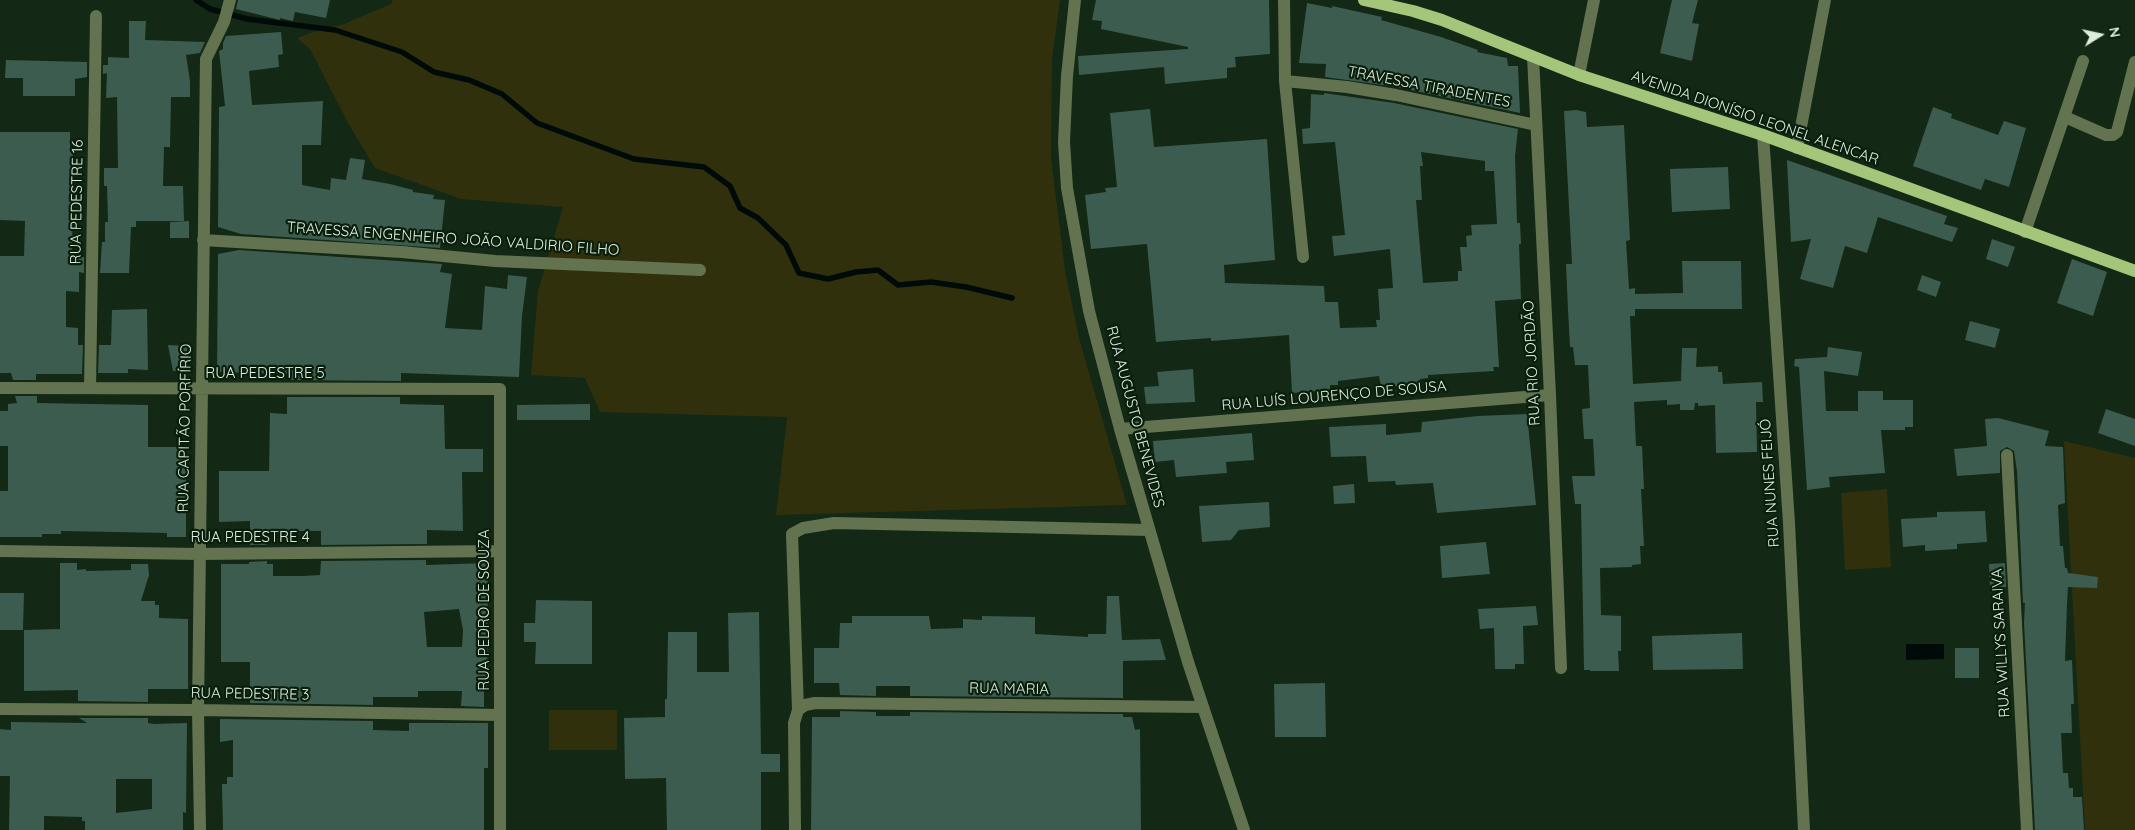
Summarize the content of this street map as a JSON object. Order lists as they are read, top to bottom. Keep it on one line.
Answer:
{"streets":{"main road":["AVENIDA DIONÍSIO LEONEL ALENCAR"],"street":["TRAVESSA TIRADENTES","RUA PEDESTRE 16","TRAVESSA ENGENHEIRO JOÃO VALDIRIO FILHO","RUA RIO JORDÃO","RUA PEDESTRE 5","RUA LUÍS LOURENÇO DE SOUSA","RUA AUGUSTO BENEVIDES","RUA CAPITÃO PORFÍRIO","RUA NUNES FEIJÓ","RUA PEDESTRE 4","RUA PEDRO DE SOUZA","RUA WILLYS SARAIVA","RUA MARIA","RUA PEDESTRE 3"]},"crossings":[["TRAVESSA TIRADENTES","RUA RIO JORDÃO"],["AVENIDA DIONÍSIO LEONEL ALENCAR","RUA RIO JORDÃO"],["AVENIDA DIONÍSIO LEONEL ALENCAR","RUA NUNES FEIJÓ"],["RUA PEDESTRE 16","RUA PEDESTRE 5"],["TRAVESSA ENGENHEIRO JOÃO VALDIRIO FILHO","RUA CAPITÃO PORFÍRIO"],["RUA RIO JORDÃO","RUA LUÍS LOURENÇO DE SOUSA"],["RUA PEDESTRE 5","RUA CAPITÃO PORFÍRIO"],["RUA PEDESTRE 5","RUA PEDRO DE SOUZA"],["RUA LUÍS LOURENÇO DE SOUSA","RUA AUGUSTO BENEVIDES"],["RUA AUGUSTO BENEVIDES","RUA MARIA"],["RUA CAPITÃO PORFÍRIO","RUA PEDESTRE 4"],["RUA CAPITÃO PORFÍRIO","RUA PEDESTRE 3"],["RUA PEDESTRE 4","RUA PEDRO DE SOUZA"],["RUA PEDRO DE SOUZA","RUA PEDESTRE 3"]],"north":"right"}
